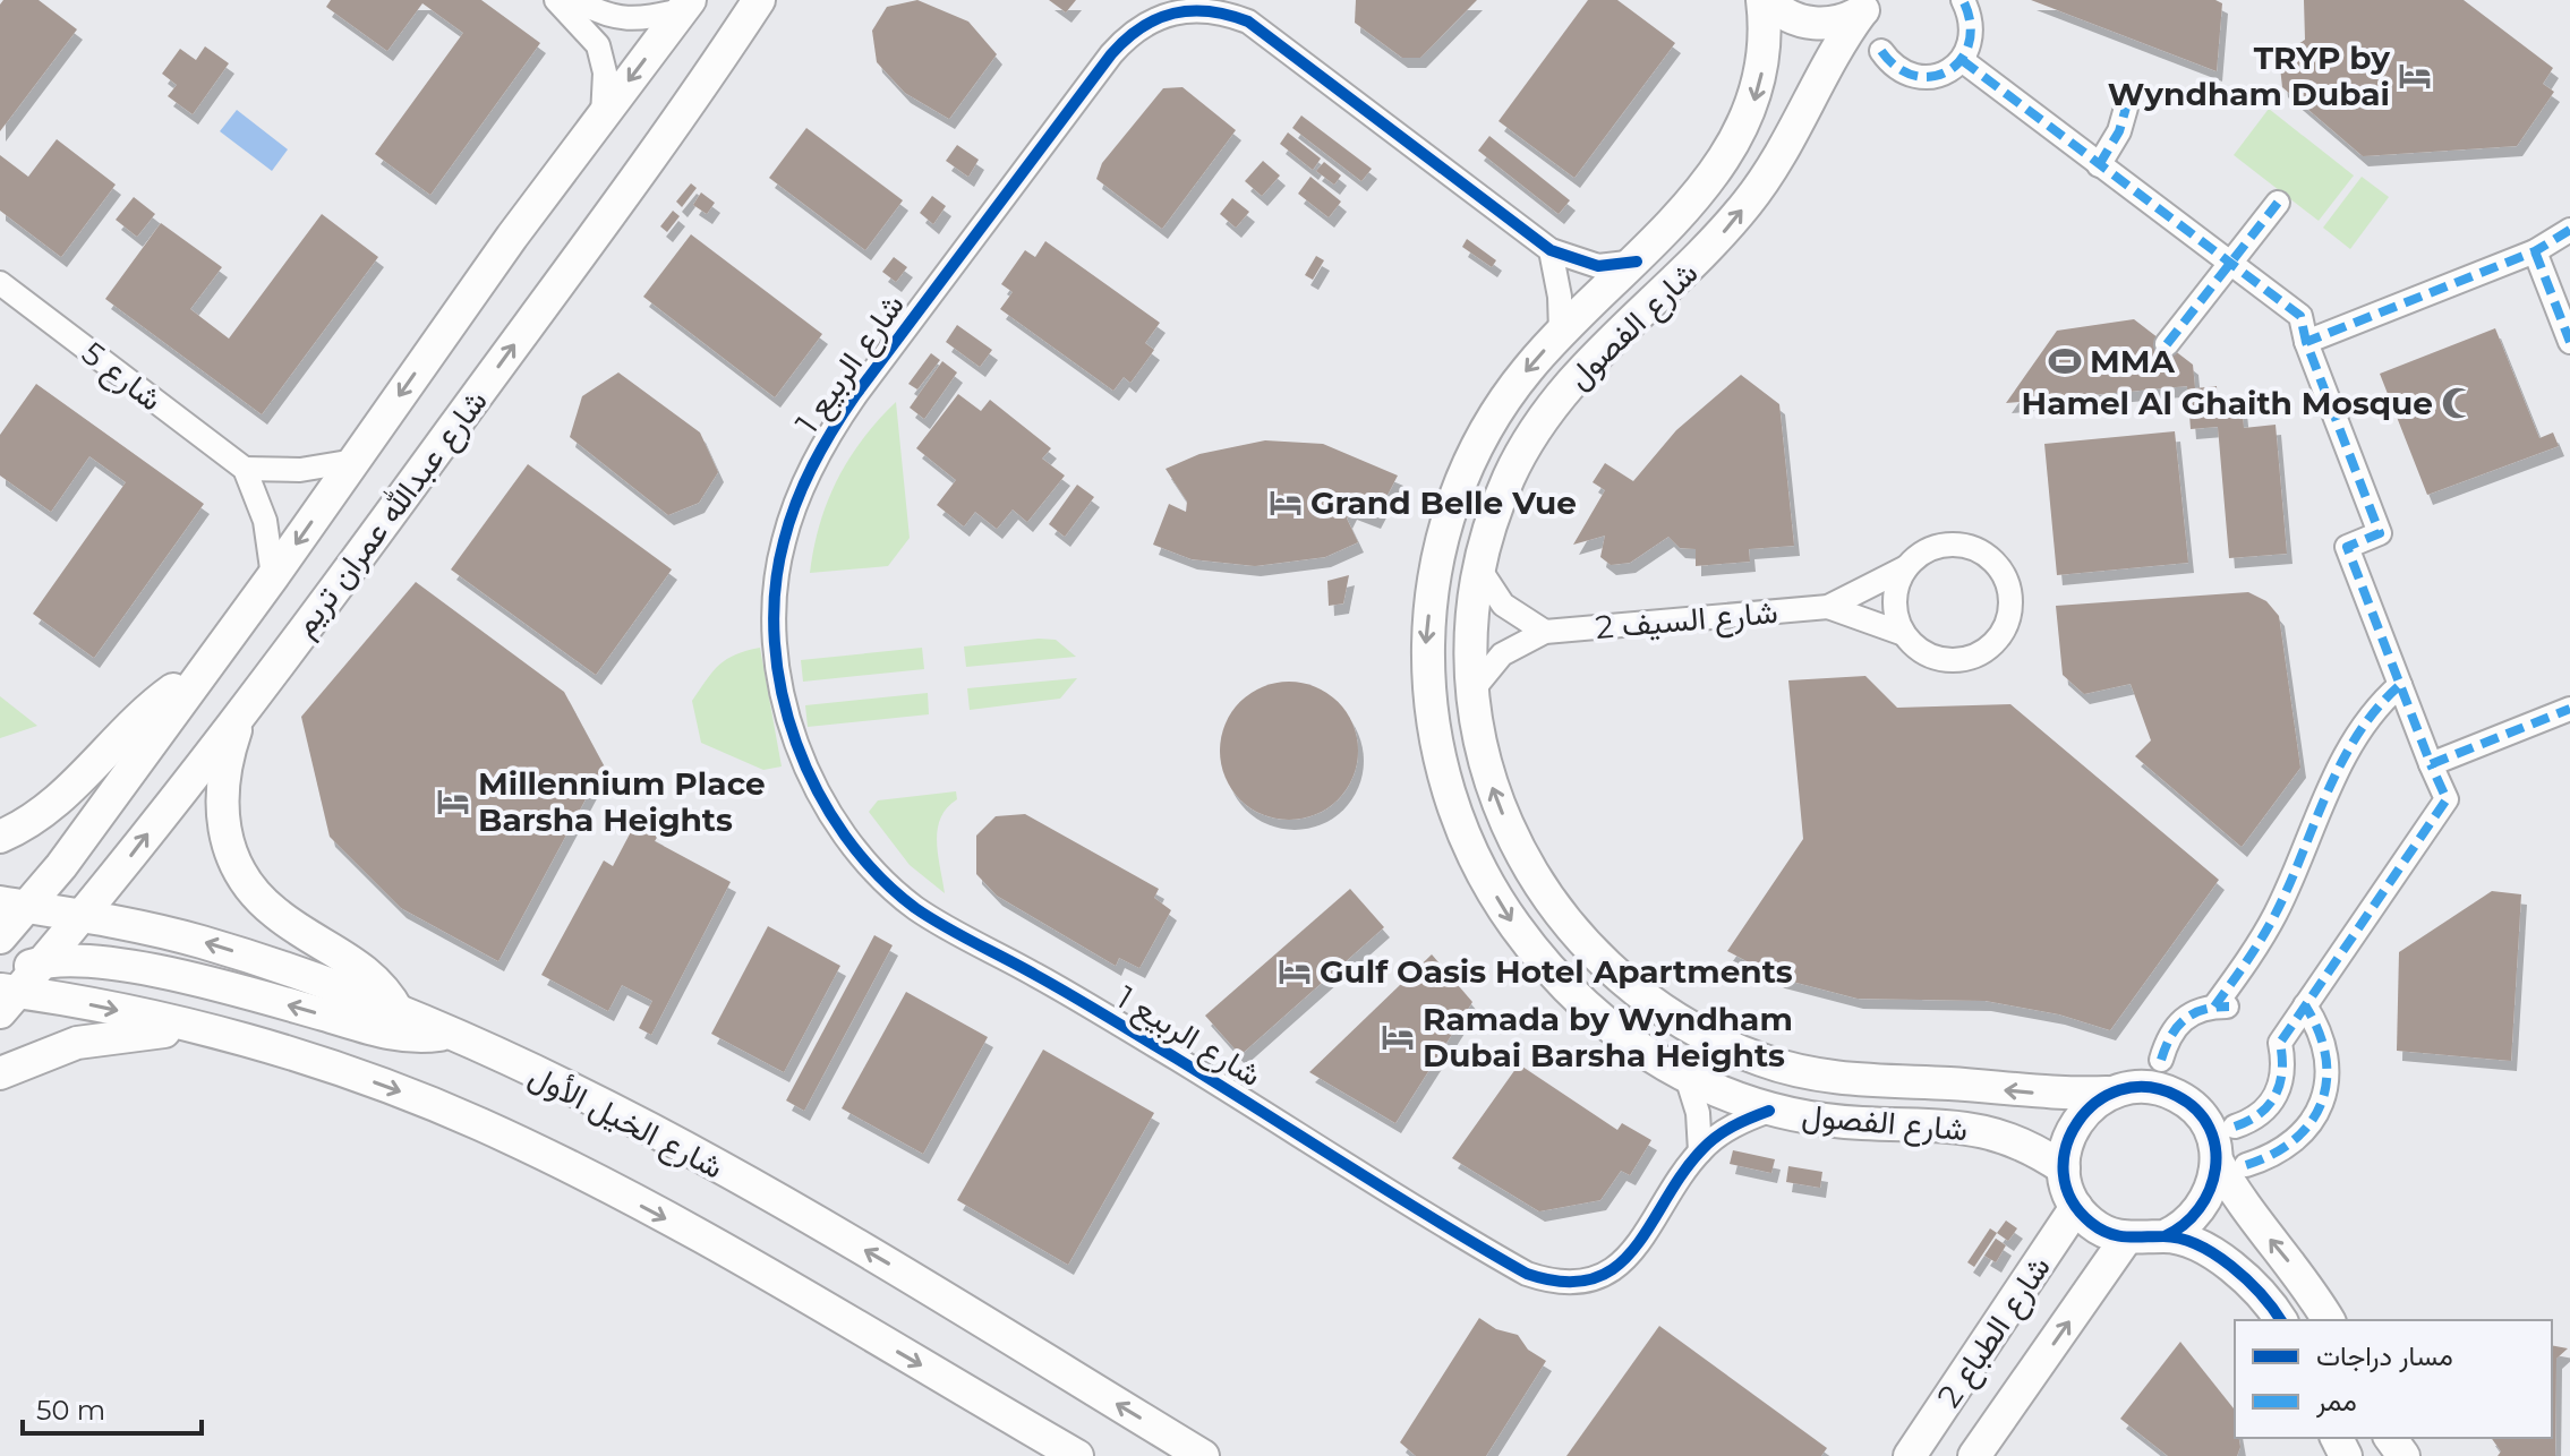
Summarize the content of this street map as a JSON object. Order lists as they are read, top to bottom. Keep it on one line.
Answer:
{"streets":{"main road":["شارع الفصول","شارع عبدالله عمران تريم","شارع الخيل الأول","شارع الطباع 2"],"street":["شارع الربيع 1","شارع 5","شارع السيف 2"]},"crossings":[["شارع الفصول","شارع الربيع 1"],["شارع الفصول","شارع السيف 2"],["شارع الفصول","شارع الطباع 2"],["شارع عبدالله عمران تريم","شارع الخيل الأول"]],"places":{"hotel":["TRYP by Wyndham Dubai","Grand Belle Vue","Millennium Place Barsha Heights","Gulf Oasis Hotel Apartments","Ramada by Wyndham Dubai Barsha Heights"],"sports":["MMA"],"mosque":["Hamel Al Ghaith Mosque"]},"legend":["مسار دراجات","ممر"],"scale_bar":"50 m"}
